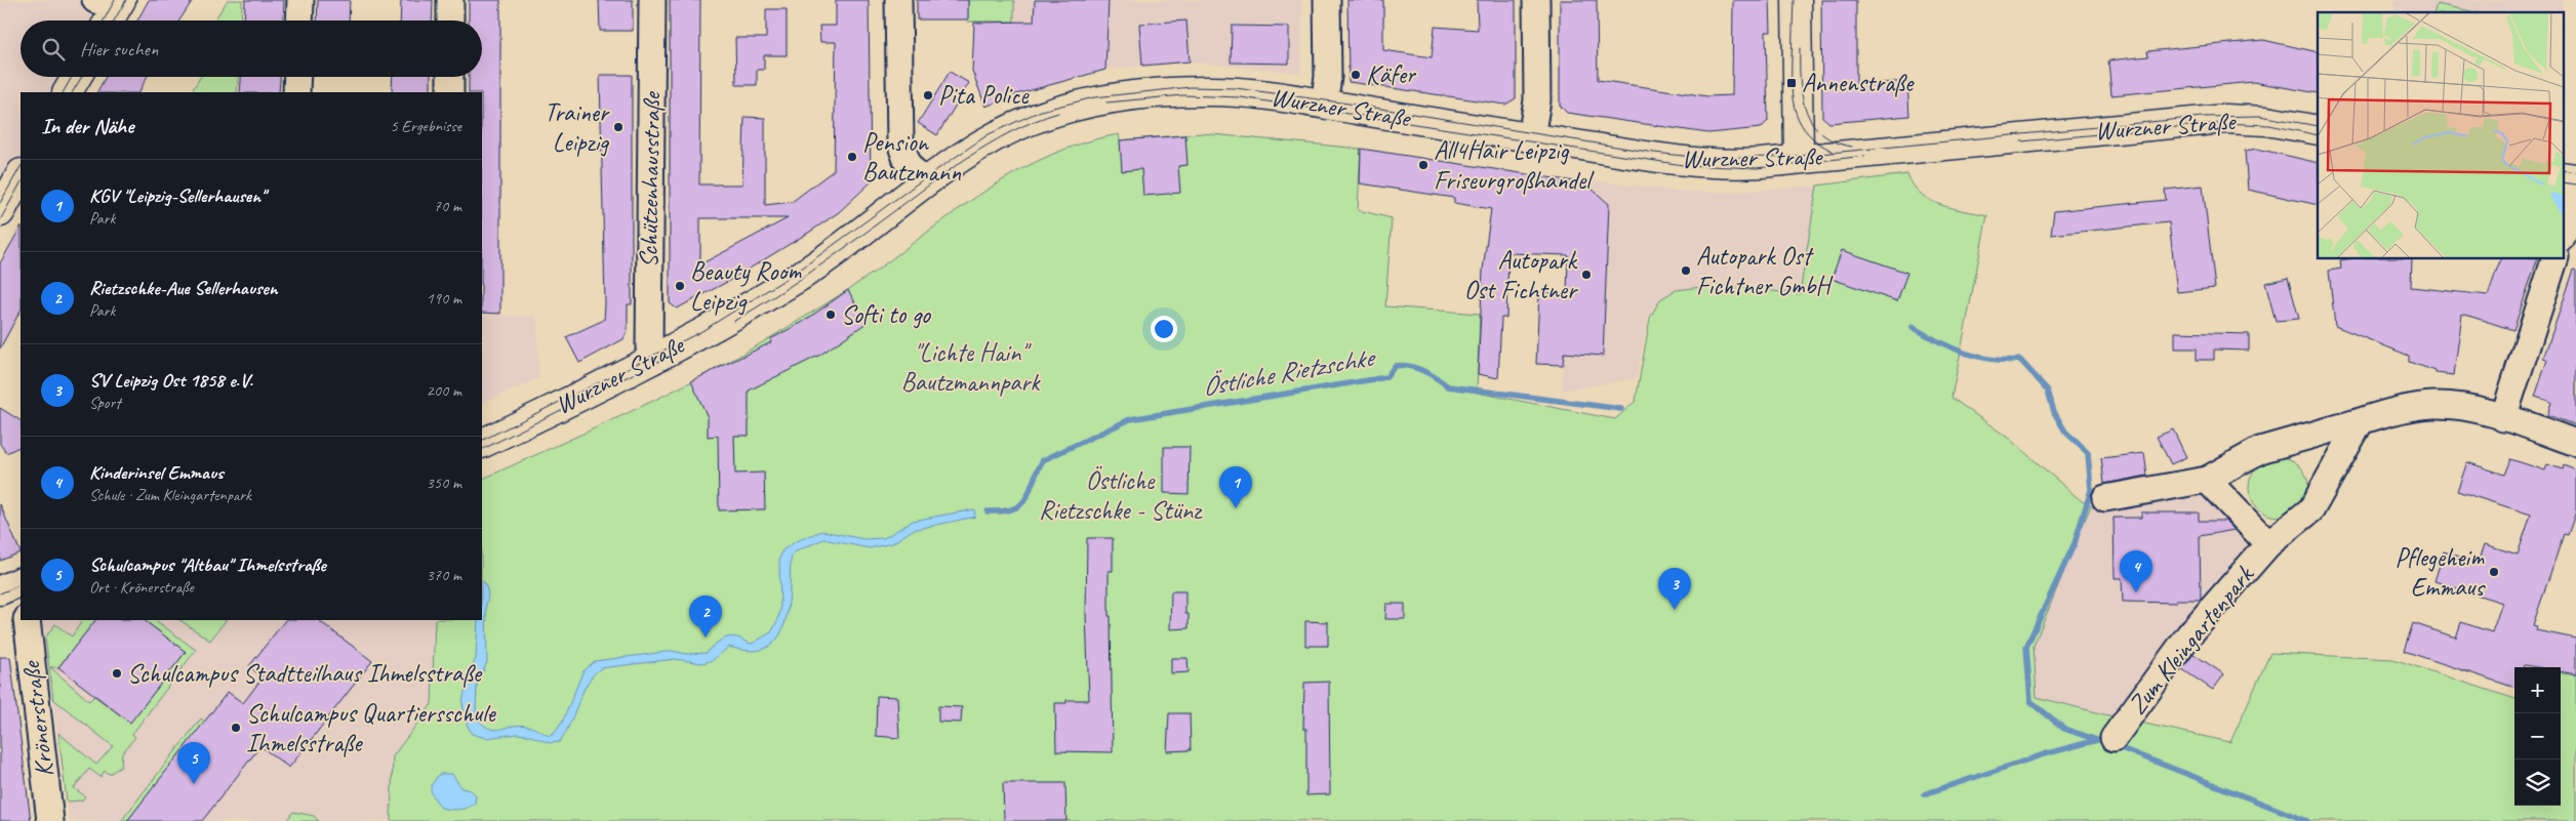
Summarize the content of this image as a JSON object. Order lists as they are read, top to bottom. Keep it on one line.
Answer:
{"streets":{"main road":["Wurzner Straße"],"street":["Schützenhausstraße","Zum Kleingartenpark","Krönerstraße"]},"crossings":[["Wurzner Straße","Schützenhausstraße"]],"water":["Östliche Rietzschke"],"parks":["\"Lichte Hain\" Bautzmannpark","Östliche Rietzschke - Stünz"],"places":{"other":["Käfer","Pita Police","Trainer Leipzig","Pension Bautzmann","All4Hair Leipzig Friseurgroßhandel","Autopark Ost Fichtner GmbH","Autopark Ost Fichtner","Beauty Room Leipzig","Softi to go","Pflegeheim Emmaus","Schulcampus Stadtteilhaus Ihmelsstraße","Schulcampus Quartiersschule Ihmelsstraße"],"transit":["Annenstraße"]},"page":{"search":"Hier suchen","heading":["In der Nähe","5 Ergebnisse"],"list":[{"mark":"1","name":"KGV \"Leipzig-Sellerhausen\"","note":"Park","value":"70 m"},{"mark":"2","name":"Rietzschke-Aue Sellerhausen","note":"Park","value":"190 m"},{"mark":"3","name":"SV Leipzig Ost 1858 e.V.","note":"Sport","value":"200 m"},{"mark":"4","name":"Kinderinsel Emmaus","note":"Schule · Zum Kleingartenpark","value":"350 m"},{"mark":"5","name":"Schulcampus \"Altbau\" Ihmelsstraße","note":"Ort · Krönerstraße","value":"370 m"}],"pins":["1","4","3","2","5"],"map_buttons":["+","−"]}}
